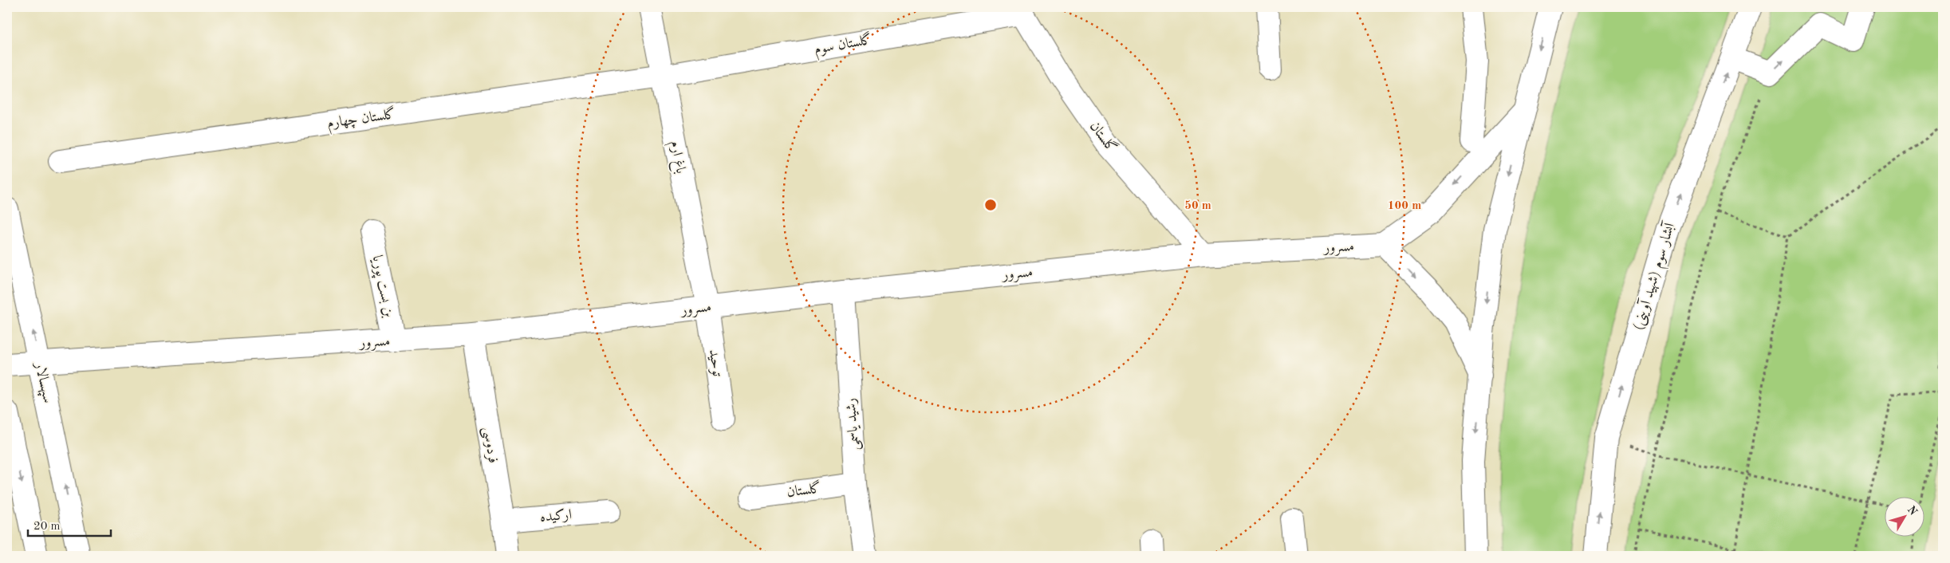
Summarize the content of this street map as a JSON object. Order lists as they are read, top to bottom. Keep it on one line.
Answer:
{"streets":{"street":["گلستان سوم","گلستان چهارم","گلستان","باغ ارم","مسرور","آبشار سوم (شهید آوینی)","بن بست پوریا","توحید","سپهسالار","رشید یاسمی","فردوسی","ارکیده"]},"crossings":[["گلستان سوم","گلستان چهارم"],["گلستان سوم","گلستان"],["گلستان سوم","باغ ارم"],["گلستان چهارم","باغ ارم"],["گلستان","مسرور"],["گلستان","رشید یاسمی"],["باغ ارم","مسرور"],["باغ ارم","توحید"],["مسرور","بن بست پوریا"],["مسرور","توحید"],["مسرور","سپهسالار"],["مسرور","رشید یاسمی"],["مسرور","فردوسی"],["فردوسی","ارکیده"]],"scale_bar":"20 m","north":"top right","rings":["50 m","100 m"]}
